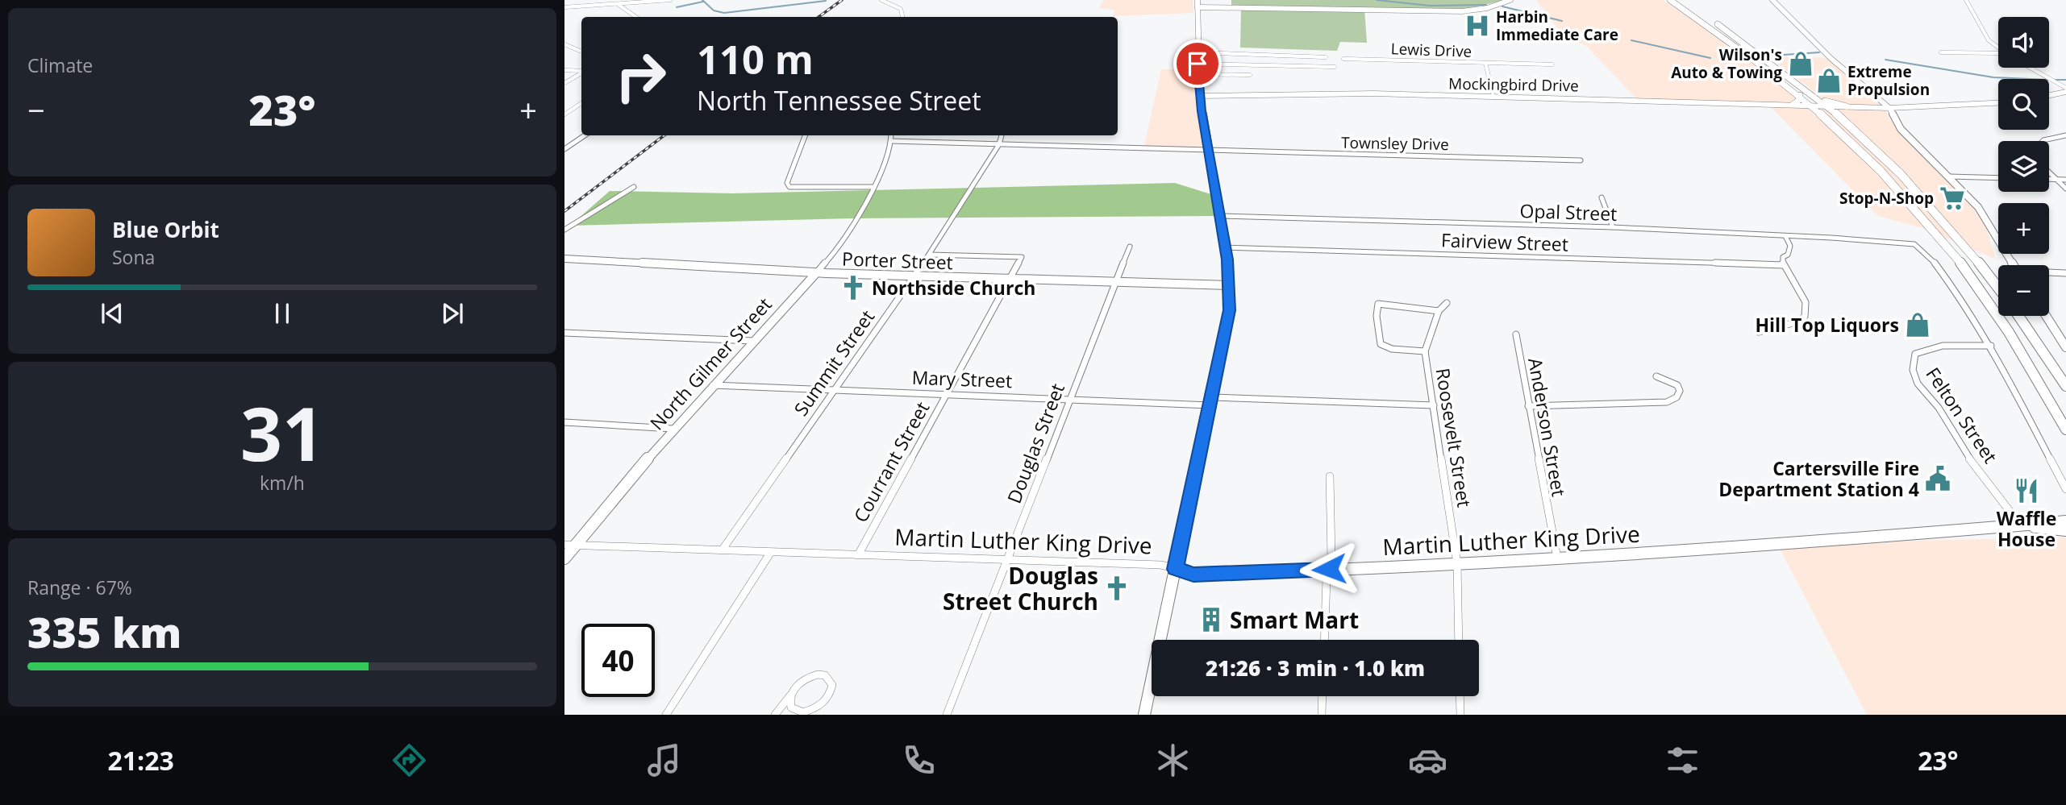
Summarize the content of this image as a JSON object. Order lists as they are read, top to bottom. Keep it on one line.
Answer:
{"streets":{"street":["Lewis Drive","Mockingbird Drive","Townsley Drive","Opal Street","Fairview Street","Porter Street","Summit Street","North Gilmer Street","Mary Street","Felton Street","Anderson Street","Roosevelt Street","Douglas Street","Courrant Street","Martin Luther King Drive"]},"crossings":[["Townsley Drive","Summit Street"],["Townsley Drive","North Gilmer Street"],["Opal Street","Felton Street"],["Porter Street","Summit Street"],["Porter Street","North Gilmer Street"],["Porter Street","Douglas Street"],["Porter Street","Courrant Street"],["Summit Street","Mary Street"],["Summit Street","Courrant Street"],["Summit Street","Martin Luther King Drive"],["North Gilmer Street","Mary Street"],["North Gilmer Street","Martin Luther King Drive"],["Mary Street","Roosevelt Street"],["Mary Street","Douglas Street"],["Mary Street","Courrant Street"],["Felton Street","Martin Luther King Drive"],["Anderson Street","Martin Luther King Drive"],["Roosevelt Street","Martin Luther King Drive"],["Douglas Street","Martin Luther King Drive"],["Courrant Street","Martin Luther King Drive"]],"places":{"hospital":["Harbin Immediate Care"],"shop":["Wilson's Auto & Towing","Extreme Propulsion","Hill Top Liquors"],"supermarket":["Stop-N-Shop"],"church":["Northside Church","Douglas Street Church"],"public building":["Cartersville Fire Department Station 4"],"restaurant":["Waffle House"],"building":["Smart Mart"]},"page":{"tile":["Climate",["31","km/h"],["Range · 67%","335 km"]],"map_buttons":["+","−"],"turn":["110 m","North Tennessee Street"],"heat":["−","23°","+"],"song":["Blue Orbit","Sona"],"limit":"40","trip":"21:26 · 3 min · 1.0 km","tabs":["21:23","23°"]}}
